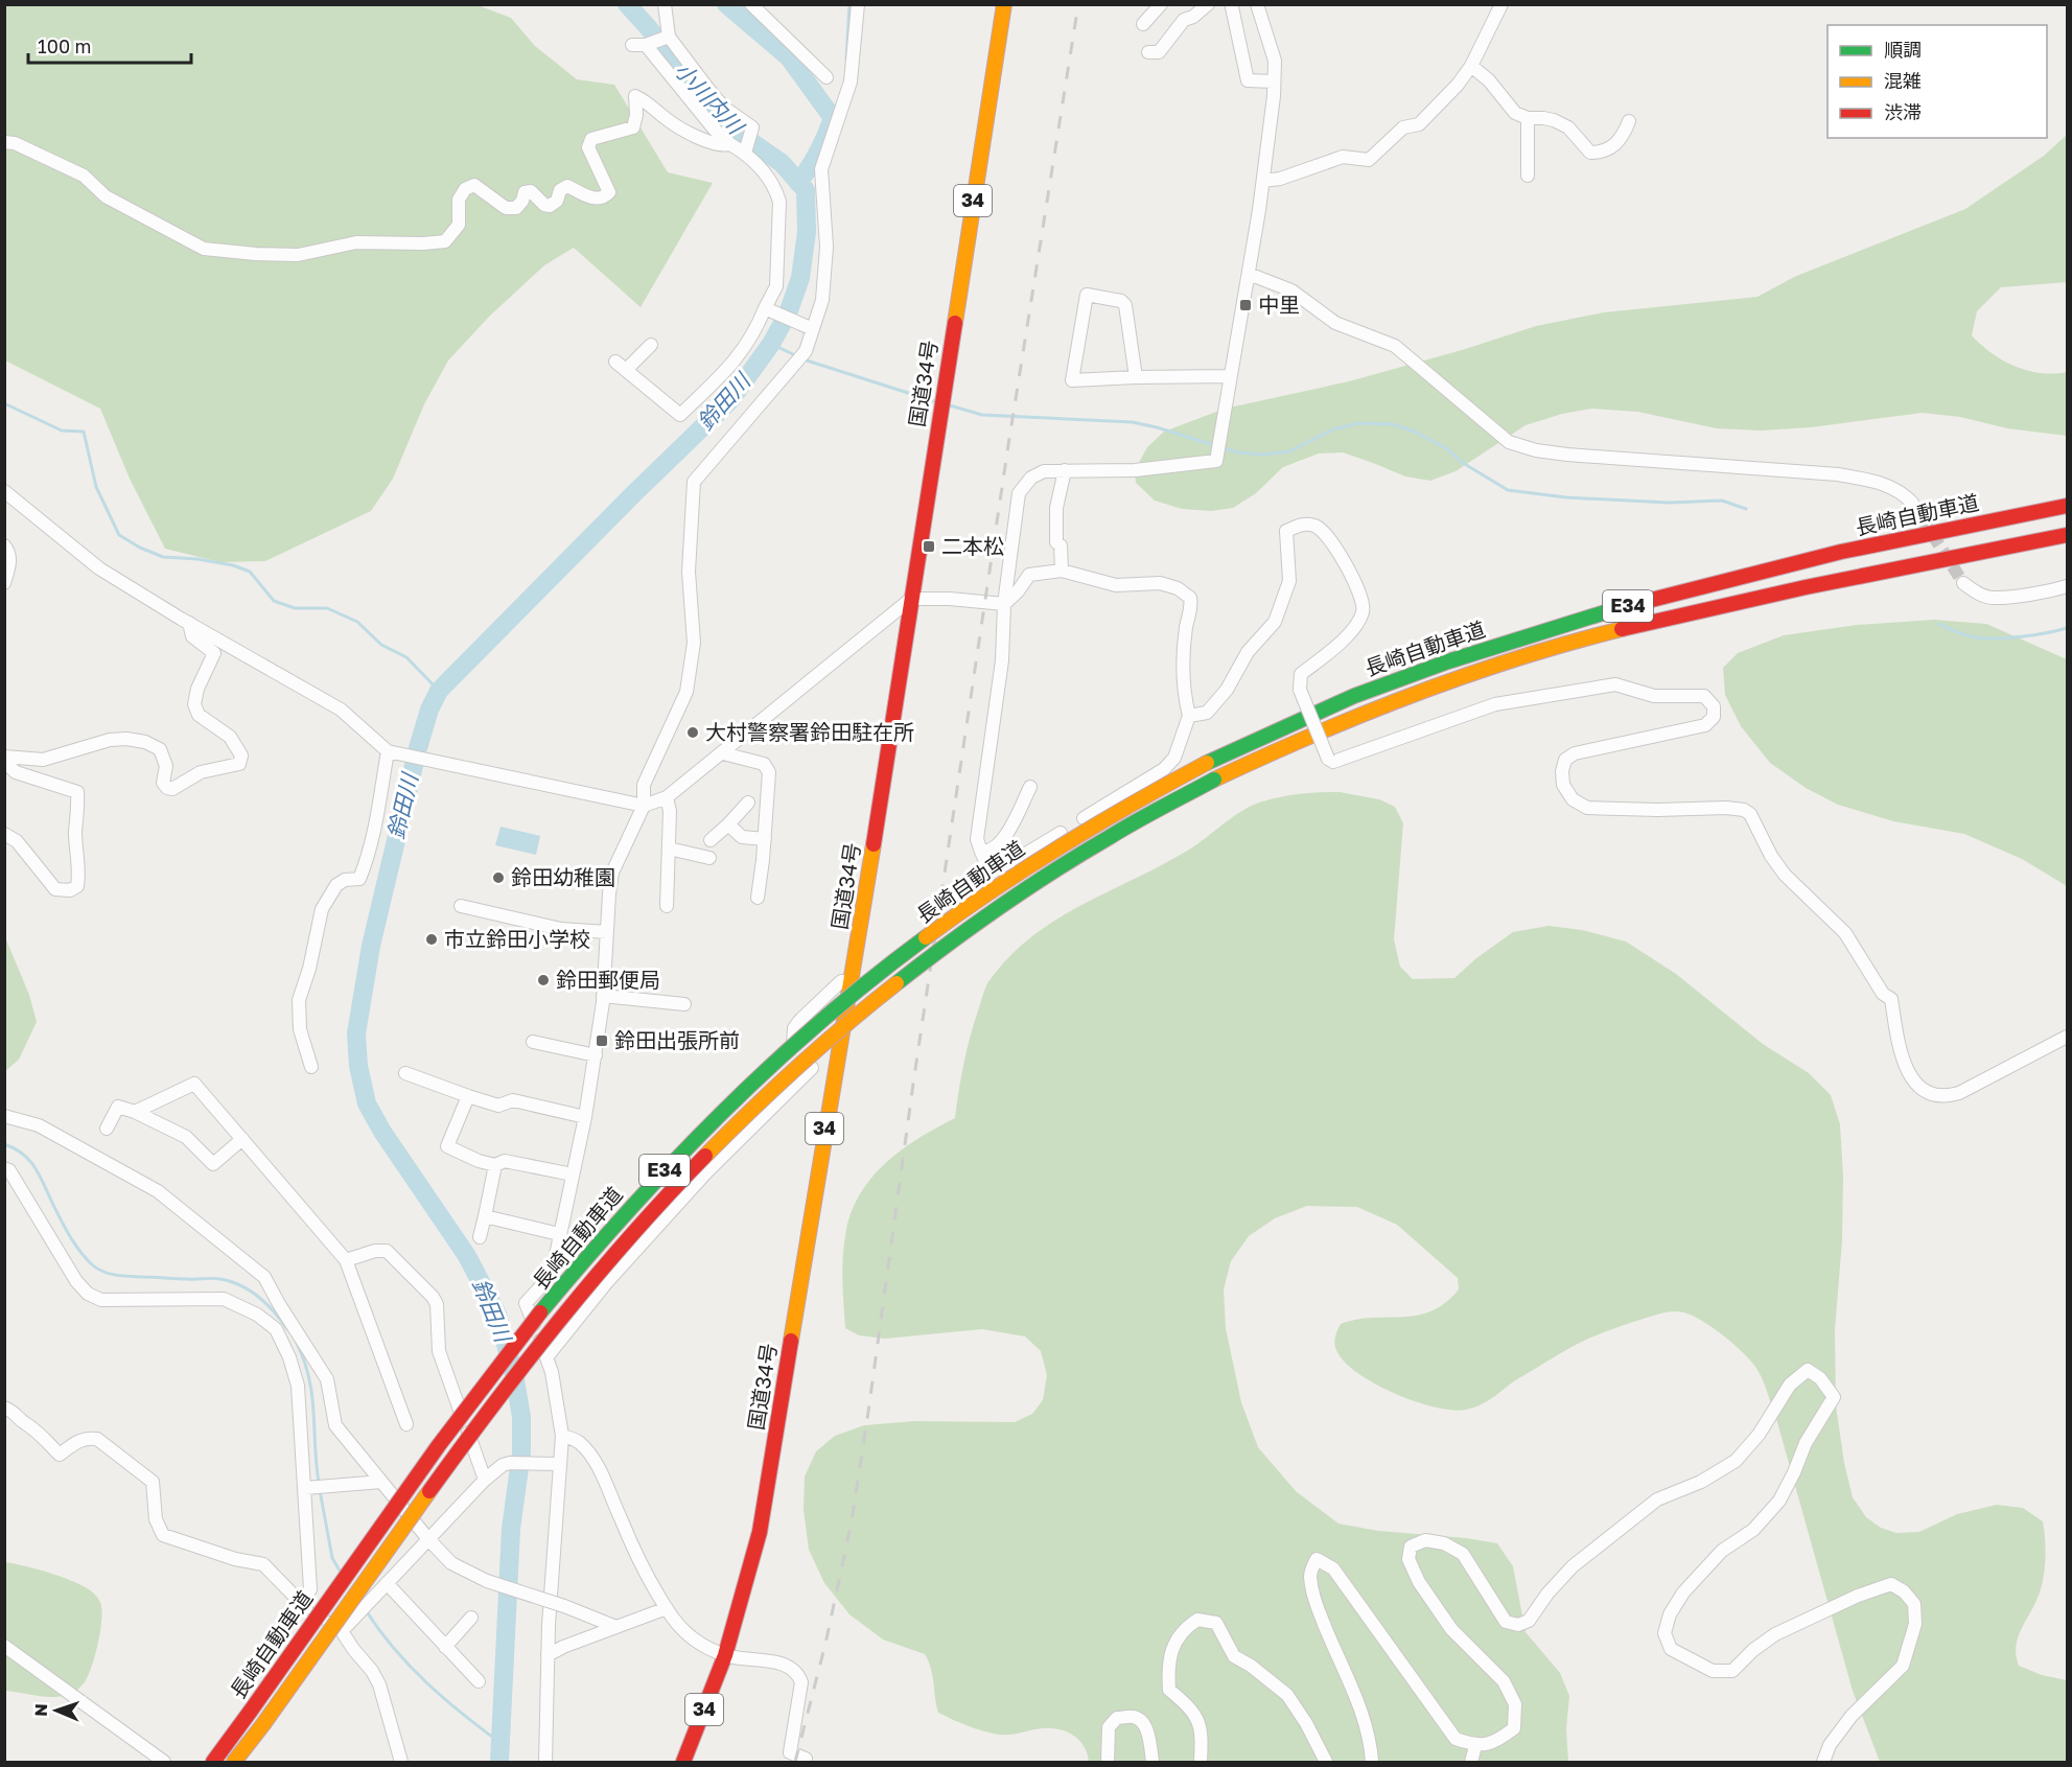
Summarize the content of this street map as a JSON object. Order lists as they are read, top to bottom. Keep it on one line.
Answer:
{"streets":{"highway":["34","国道34号","長崎自動車道","E34"]},"water":["小川内川","鈴田川"],"places":{"transit":["中里","二本松","鈴田出張所前"],"other":["大村警察署鈴田駐在所","鈴田幼稚園","市立鈴田小学校","鈴田郵便局"]},"legend":["順調","混雑","渋滞"],"scale_bar":"100 m","north":"left"}
